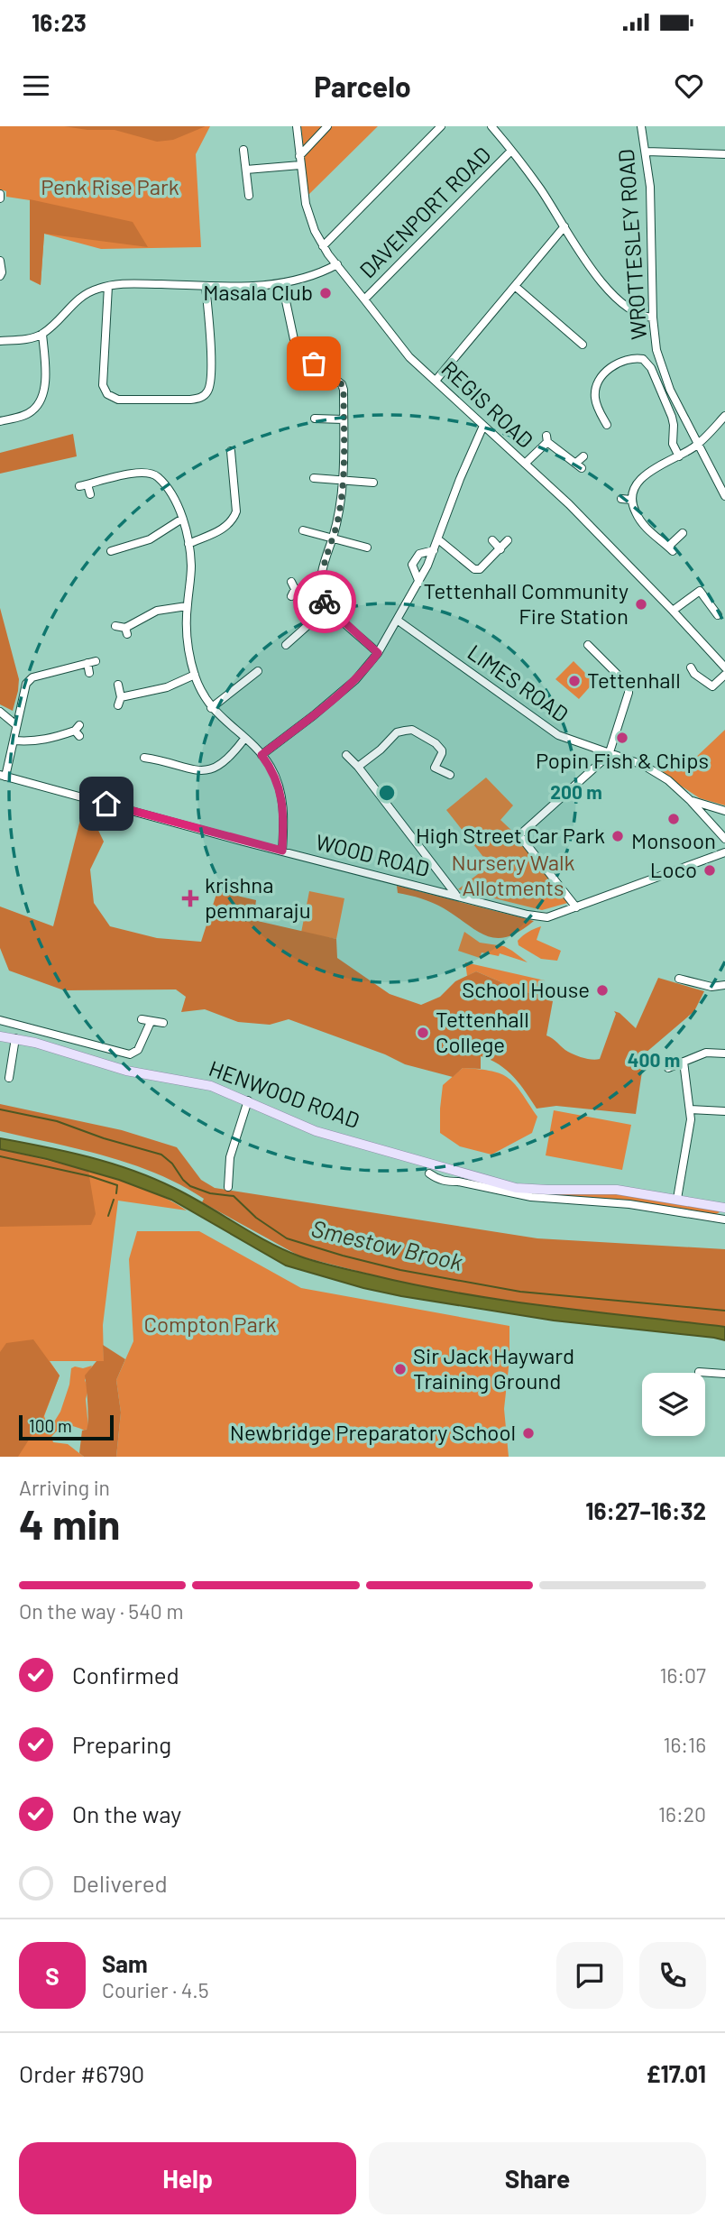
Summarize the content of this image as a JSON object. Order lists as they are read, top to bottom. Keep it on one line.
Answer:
{"streets":{"main road":["HENWOOD ROAD"],"street":["DAVENPORT ROAD","WROTTESLEY ROAD","REGIS ROAD","LIMES ROAD","WOOD ROAD"]},"crossings":[["DAVENPORT ROAD","REGIS ROAD"]],"water":["Smestow Brook"],"parks":["Penk Rise Park","Nursery Walk Allotments","Compton Park"],"places":{"other":["Masala Club","Tettenhall Community Fire Station","Tettenhall","Popin Fish & Chips","Monsoon","High Street Car Park","Loco","School House","Tettenhall College","Sir Jack Hayward Training Ground","Newbridge Preparatory School"],"health":["krishna pemmaraju"]},"scale_bar":"100 m","page":{"status":"16:23","header":"Parcelo","scale":"100 m","heading":["4 min","Arriving in","16:27–16:32"],"panel":["Sam","Courier · 4.5","Order #6790","£17.01"],"bar":"On the way · 540 m","list":[["Confirmed","16:07"],["Preparing","16:16"],["On the way","16:20"],"Delivered"],"round":"S","buttons":["Help","Share"]},"rings":["200 m","400 m"]}
